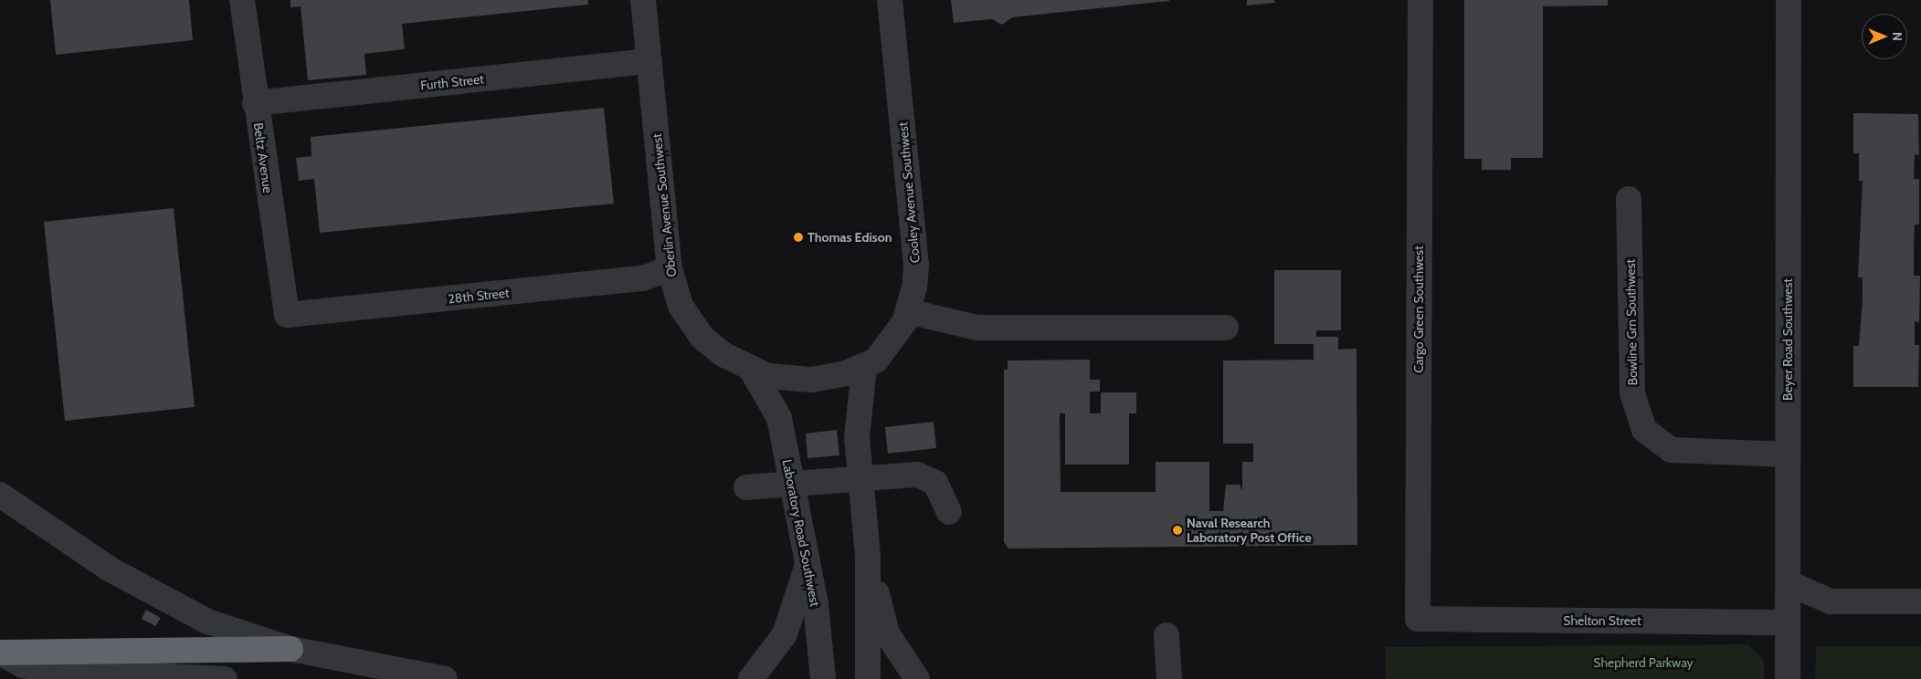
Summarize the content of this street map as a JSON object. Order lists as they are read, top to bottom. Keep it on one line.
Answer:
{"streets":{"street":["Furth Street","Beltz Avenue","Cooley Avenue Southwest","Oberlin Avenue Southwest","28th Street","Cargo Green Southwest","Bowline Grn Southwest","Beyer Road Southwest","Laboratory Road Southwest","Shelton Street"]},"crossings":[["Furth Street","Beltz Avenue"],["Furth Street","Oberlin Avenue Southwest"],["Beltz Avenue","28th Street"],["Cooley Avenue Southwest","Oberlin Avenue Southwest"],["Oberlin Avenue Southwest","28th Street"],["Oberlin Avenue Southwest","Laboratory Road Southwest"],["Cargo Green Southwest","Shelton Street"],["Bowline Grn Southwest","Beyer Road Southwest"],["Beyer Road Southwest","Shelton Street"]],"parks":["Shepherd Parkway"],"places":["Thomas Edison","Naval Research Laboratory Post Office"],"north":"right"}
